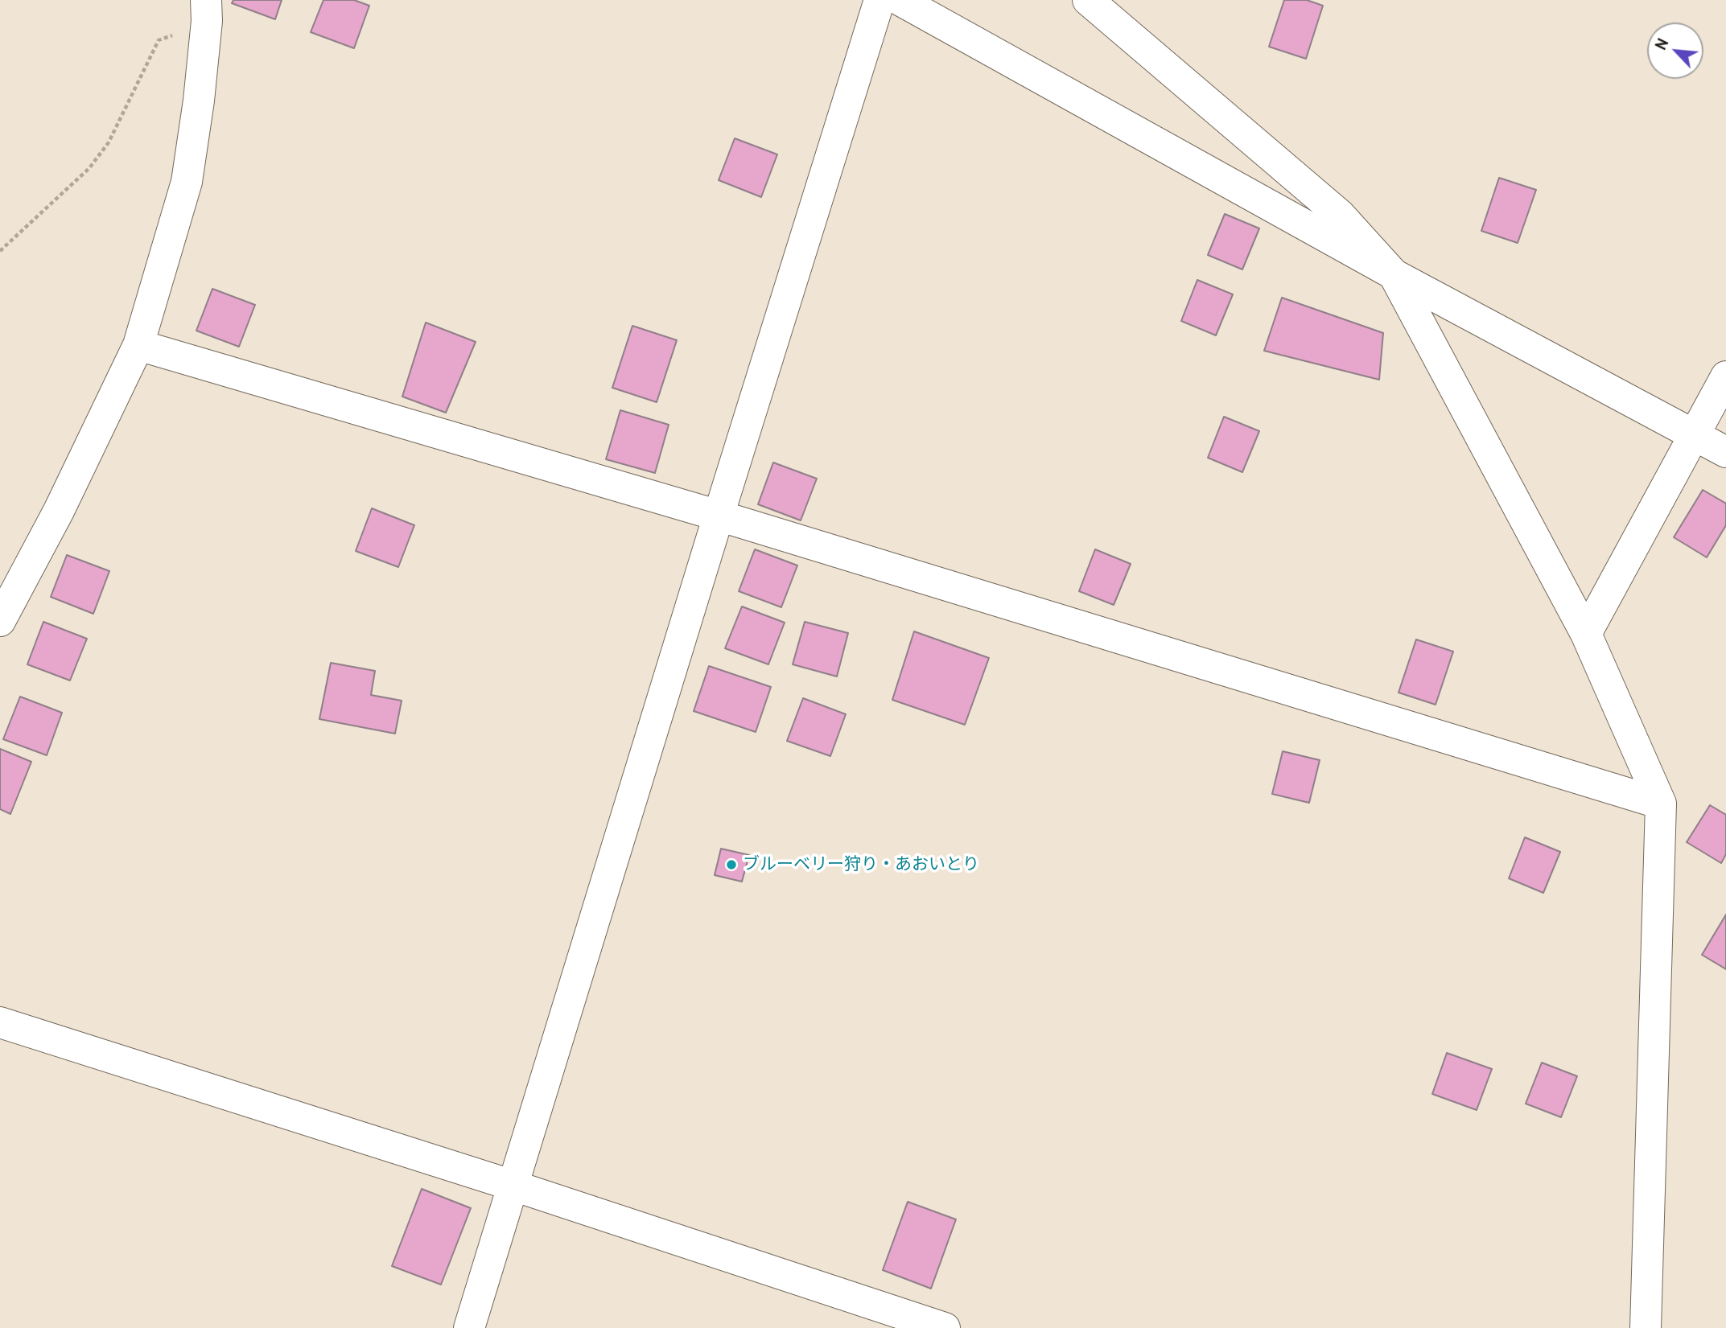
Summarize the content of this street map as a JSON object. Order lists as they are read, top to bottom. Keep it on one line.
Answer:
{"places":["ブルーベリー狩り・あおいとり"],"north":"top left"}
